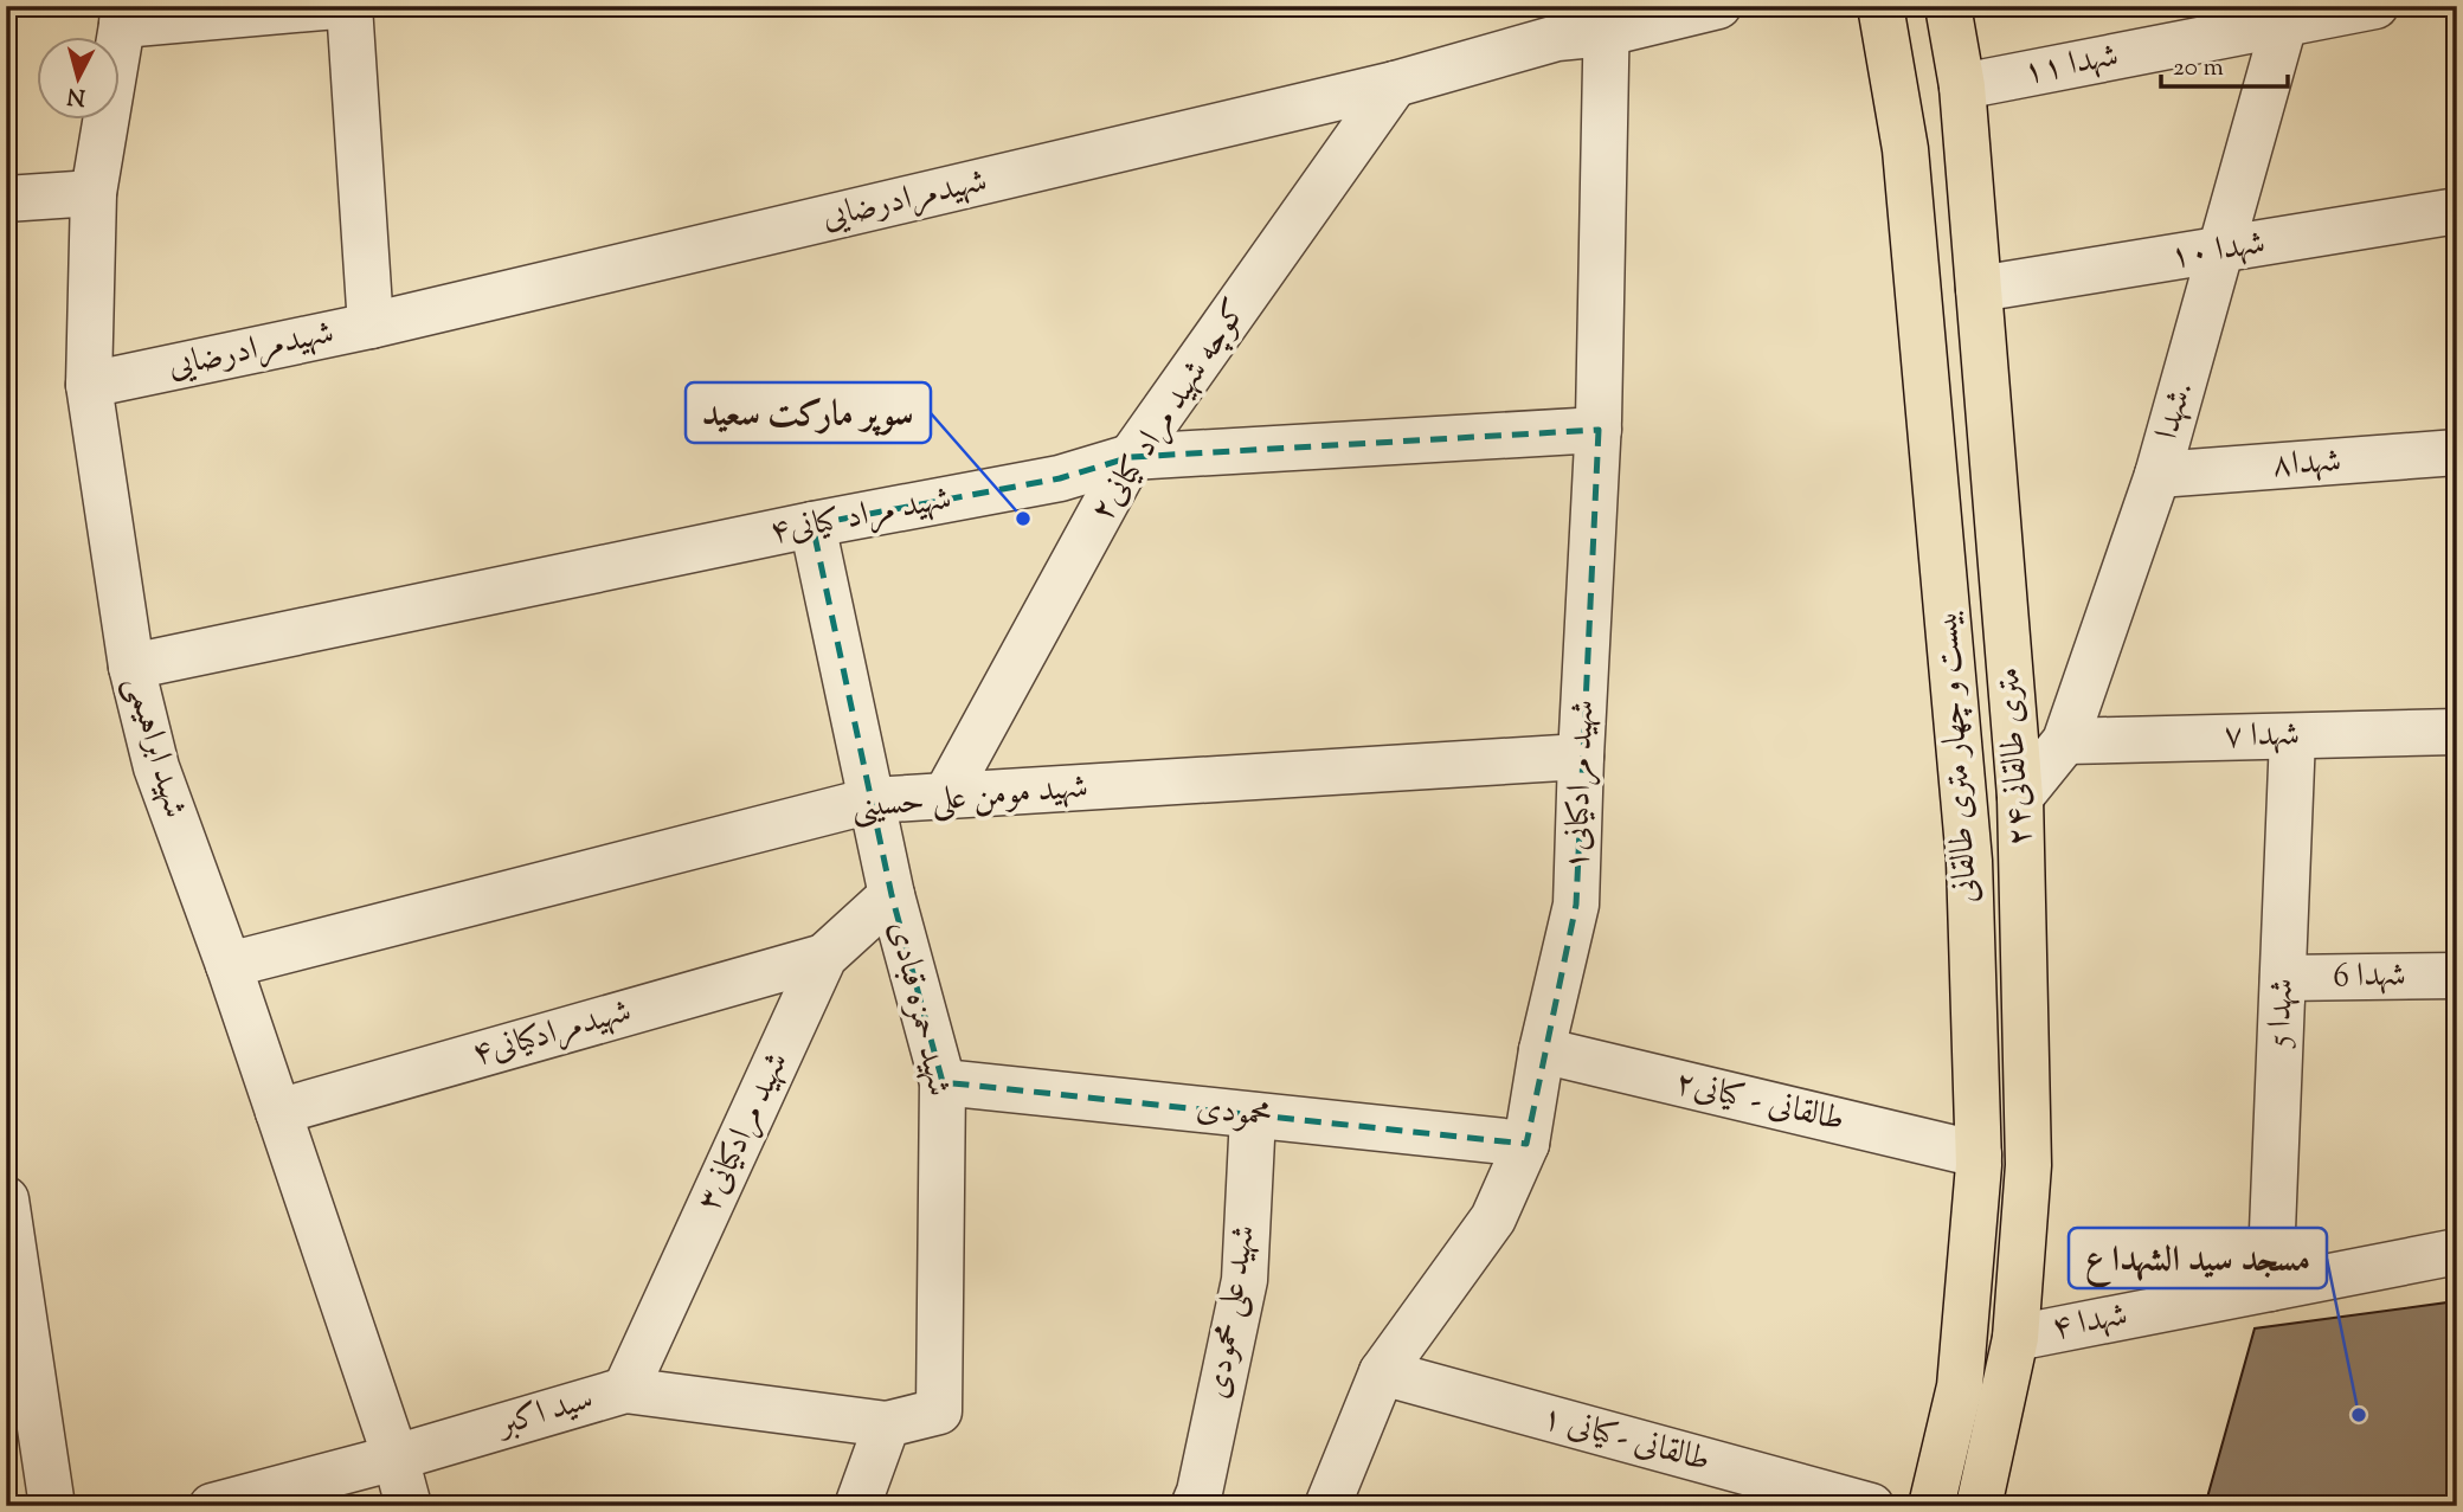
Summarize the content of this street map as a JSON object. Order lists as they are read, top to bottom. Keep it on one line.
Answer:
{"streets":{"main road":["بیست و چهار متری طالقانی","۲۴متری طالقانی"],"street":["شهدا ۱۱","شهیدمرادرضایی","شهدا ۱۰","کوچه شهید مراد کیانی۲","شهدا.","شهدا۸","شهید مراد کیانی۴","شهدا ۷","شهید ابراهیمی","شهید مرادکیانی۱","شهید مومن علی حسینی","شهدا 6","شهید حمزه قبادی","شهدا 5","شهیدمرادکیانی۴","طالقانی - کیانی۲","محمودی","شهید مرادکیانی۳","شهید علی محمودی","شهدا ۴","سید اکبر","طالقانی -کیانی ۱"]},"crossings":[["شهدا ۱۱","شهدا."],["شهدا ۱۱","۲۴متری طالقانی"],["شهیدمرادرضایی","کوچه شهید مراد کیانی۲"],["شهیدمرادرضایی","شهید ابراهیمی"],["شهیدمرادرضایی","شهید مرادکیانی۱"],["شهدا ۱۰","شهدا."],["شهدا ۱۰","۲۴متری طالقانی"],["کوچه شهید مراد کیانی۲","شهید مراد کیانی۴"],["کوچه شهید مراد کیانی۲","شهید مومن علی حسینی"],["شهدا.","شهدا۸"],["شهدا.","شهدا ۷"],["شهدا.","۲۴متری طالقانی"],["شهید مراد کیانی۴","شهید ابراهیمی"],["شهید مراد کیانی۴","شهید مرادکیانی۱"],["شهید مراد کیانی۴","شهید حمزه قبادی"],["شهدا ۷","شهدا 5"],["شهید ابراهیمی","شهید مومن علی حسینی"],["شهید ابراهیمی","شهیدمرادکیانی۴"],["شهید ابراهیمی","سید اکبر"],["بیست و چهار متری طالقانی","طالقانی - کیانی۲"],["۲۴متری طالقانی","شهدا ۴"],["شهید مرادکیانی۱","شهید مومن علی حسینی"],["شهید مرادکیانی۱","طالقانی - کیانی۲"],["شهید مرادکیانی۱","محمودی"],["شهید مرادکیانی۱","طالقانی -کیانی ۱"],["شهید مومن علی حسینی","شهید حمزه قبادی"],["شهدا 6","شهدا 5"],["شهید حمزه قبادی","محمودی"],["شهید حمزه قبادی","شهید مرادکیانی۳"],["شهید حمزه قبادی","سید اکبر"],["شهدا 5","شهدا ۴"],["شهیدمرادکیانی۴","شهید مرادکیانی۳"],["محمودی","شهید علی محمودی"],["شهید مرادکیانی۳","سید اکبر"]],"places":["سوپر مارکت سعید","مسجد سید الشهدا ع"],"scale_bar":"20 m","north":"bottom"}
